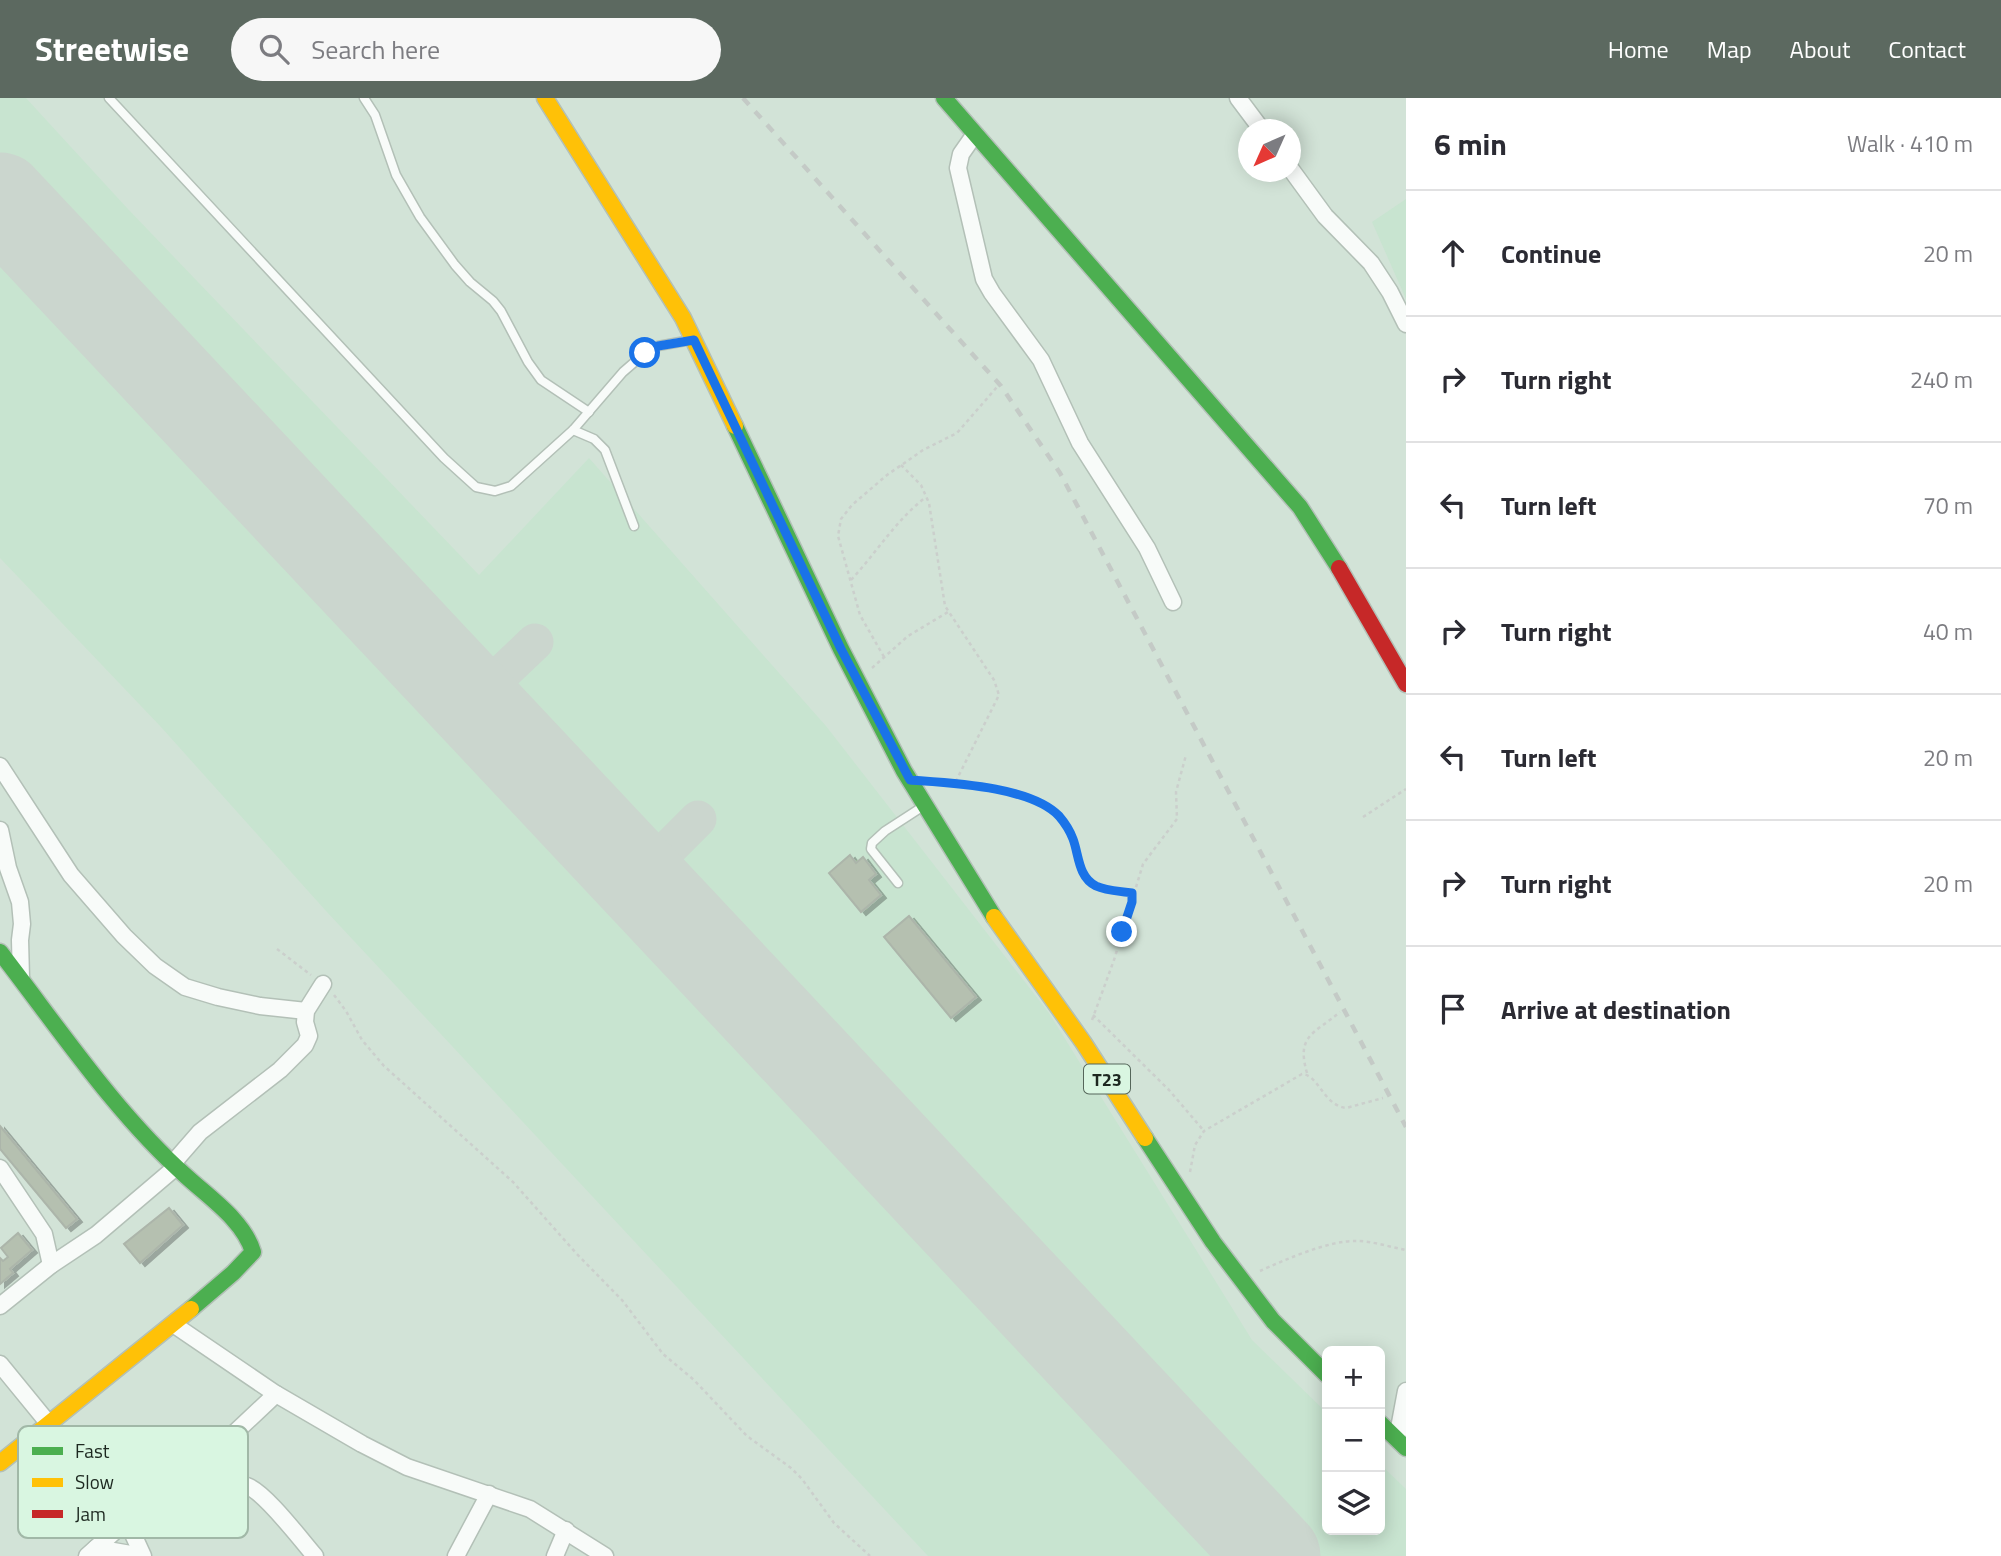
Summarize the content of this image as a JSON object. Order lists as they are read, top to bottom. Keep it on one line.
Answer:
{"streets":{"main road":["T23"]},"legend":["Fast","Slow","Jam"],"north":"bottom left","page":{"header":"Streetwise","search":"Search here","nav":["Home","Map","About","Contact"],"heading":["6 min","Walk · 410 m"],"list":[["Continue","20 m"],["Turn right","240 m"],["Turn left","70 m"],["Turn right","40 m"],["Turn left","20 m"],["Turn right","20 m"],"Arrive at destination"],"map_buttons":["+","−"]}}
